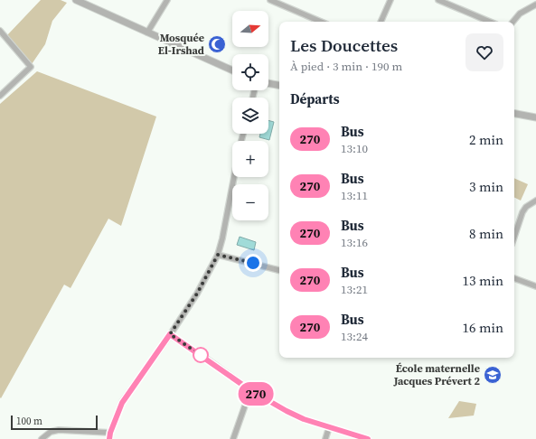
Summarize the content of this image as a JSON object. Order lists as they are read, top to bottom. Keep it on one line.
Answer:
{"places":{"mosque":["Mosquée El-Irshad"],"school or university":["École maternelle Jacques Prévert 2"]},"lines":["bus line 270"],"scale_bar":"100 m","north":"right","page":{"on_map":"270","map_buttons":["+","−"],"heading":[["Les Doucettes","À pied · 3 min · 190 m"],"Départs"],"list":[{"mark":"270","name":"Bus","note":"13:10","value":"2 min"},{"mark":"270","name":"Bus","note":"13:11","value":"3 min"},{"mark":"270","name":"Bus","note":"13:16","value":"8 min"},{"mark":"270","name":"Bus","note":"13:21","value":"13 min"},{"mark":"270","name":"Bus","note":"13:24","value":"16 min"}],"scale":"100 m"}}
